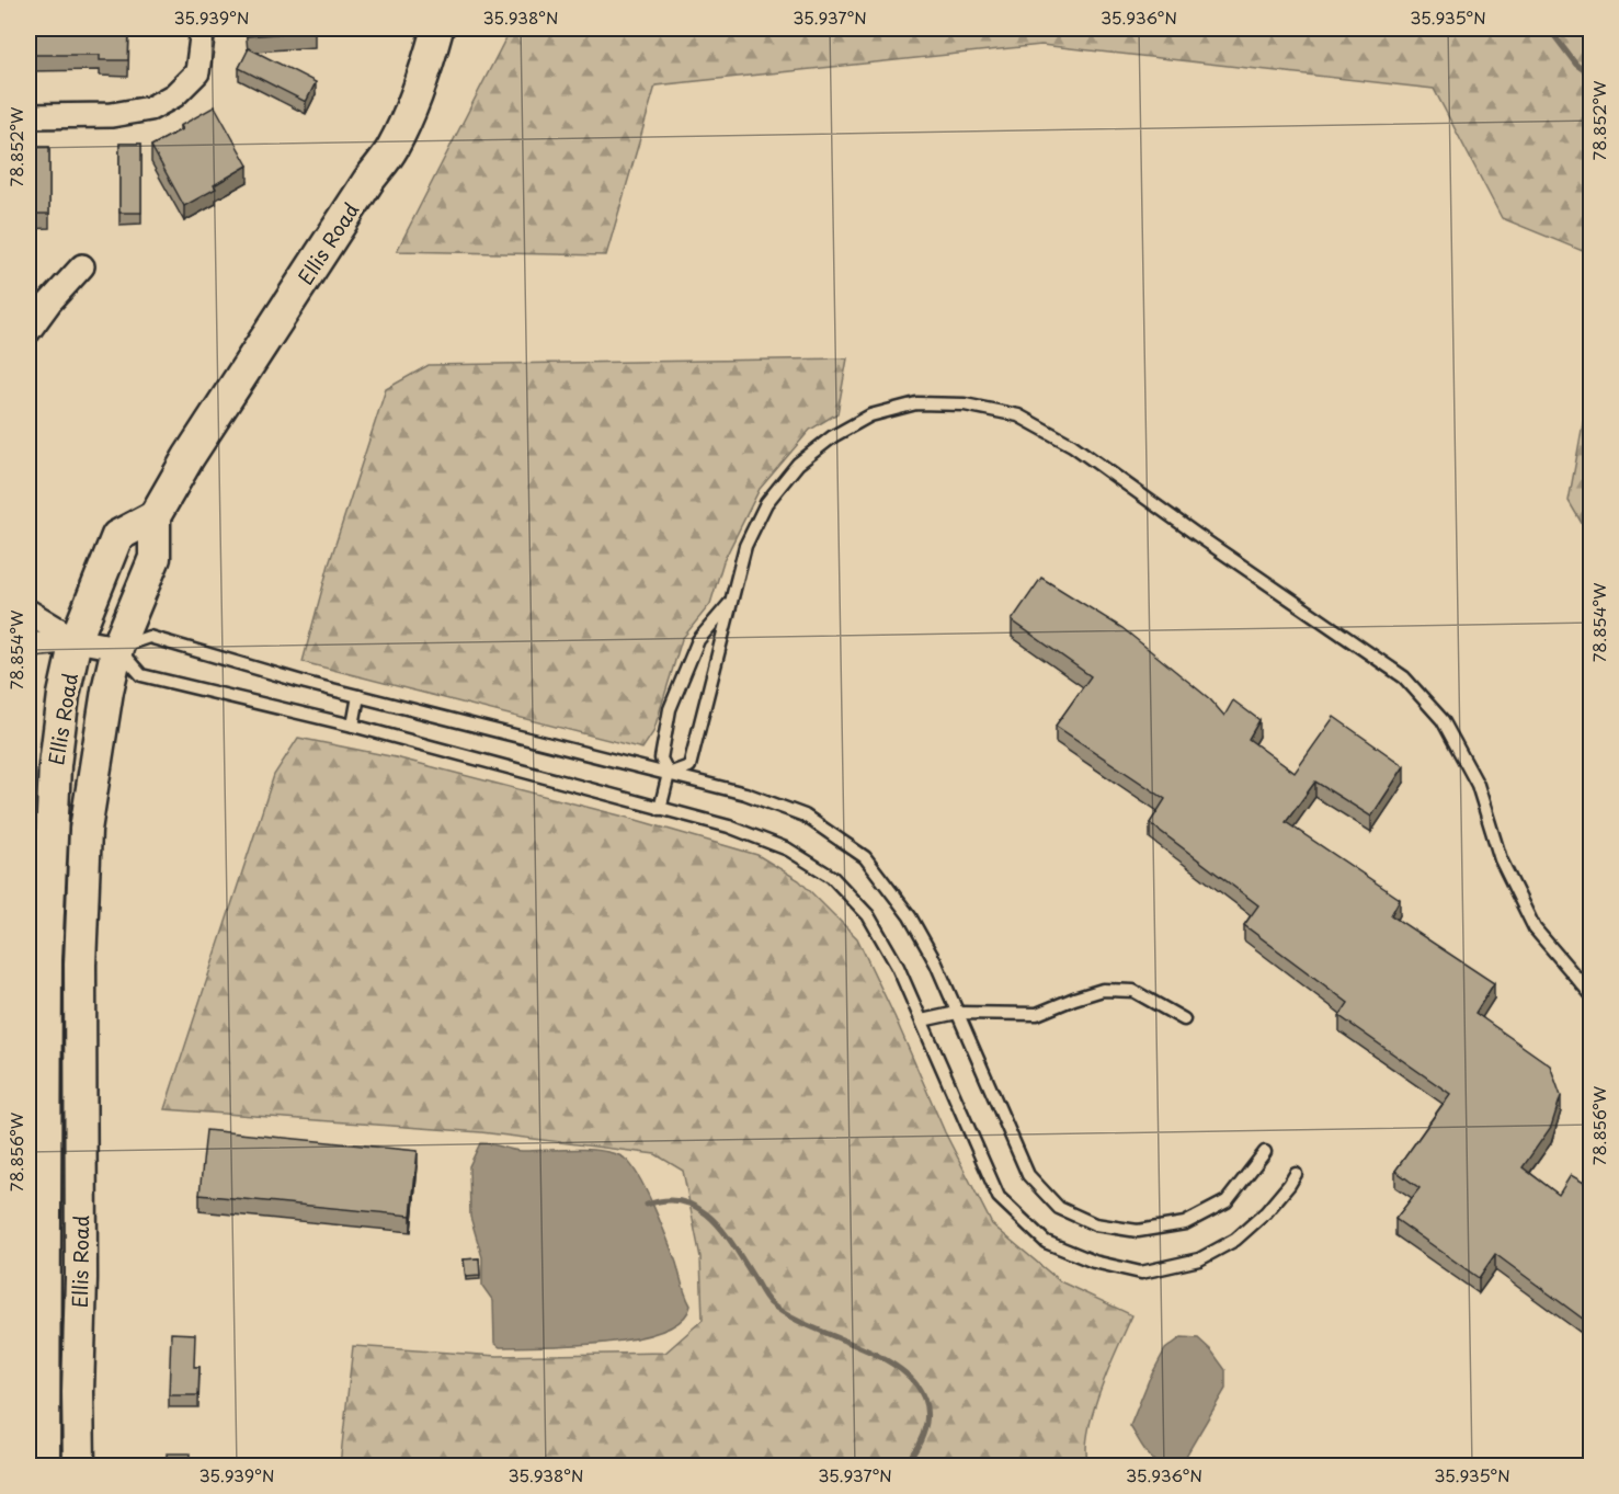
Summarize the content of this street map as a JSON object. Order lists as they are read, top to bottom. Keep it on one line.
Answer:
{"streets":{"main road":["Ellis Road"]},"coordinates":["35.939°N","35.938°N","35.937°N","35.936°N","35.935°N","78.852°W","78.854°W","78.856°W"]}
